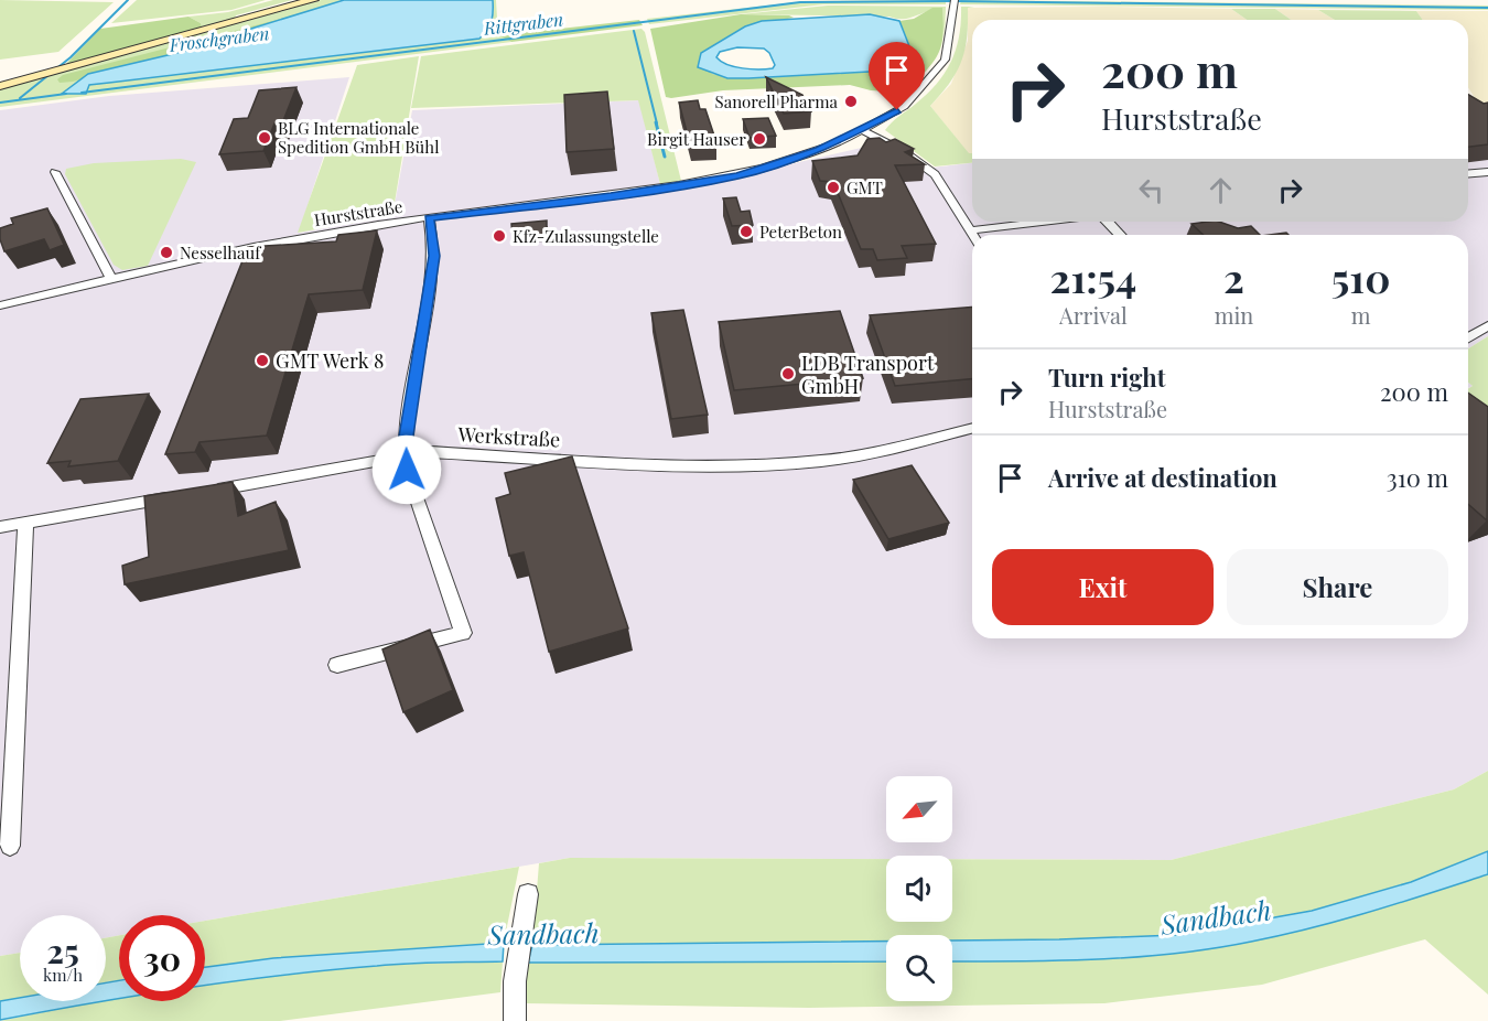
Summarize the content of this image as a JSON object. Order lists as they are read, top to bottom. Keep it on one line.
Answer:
{"streets":{"street":["Hurststraße","Werkstraße"]},"water":["Rittgraben","Froschgraben","Sandbach"],"places":["Sanorell Pharma","BLG Internationale Spedition GmbH Bühl","Birgit Hauser","GMT","PeterBeton","Kfz-Zulassungstelle","Nesselhauf","GMT Werk 8","LDB Transport GmbH"],"north":"bottom left","page":{"turn":["200 m","Hurststraße"],"eta":["21:54","Arrival","2","min","510","m"],"list":[{"name":"Turn right","note":"Hurststraße","value":"200 m"},{"name":"Arrive at destination","value":"310 m"}],"buttons":["Exit","Share"],"speed":"25 km/h","limit":"30"}}
